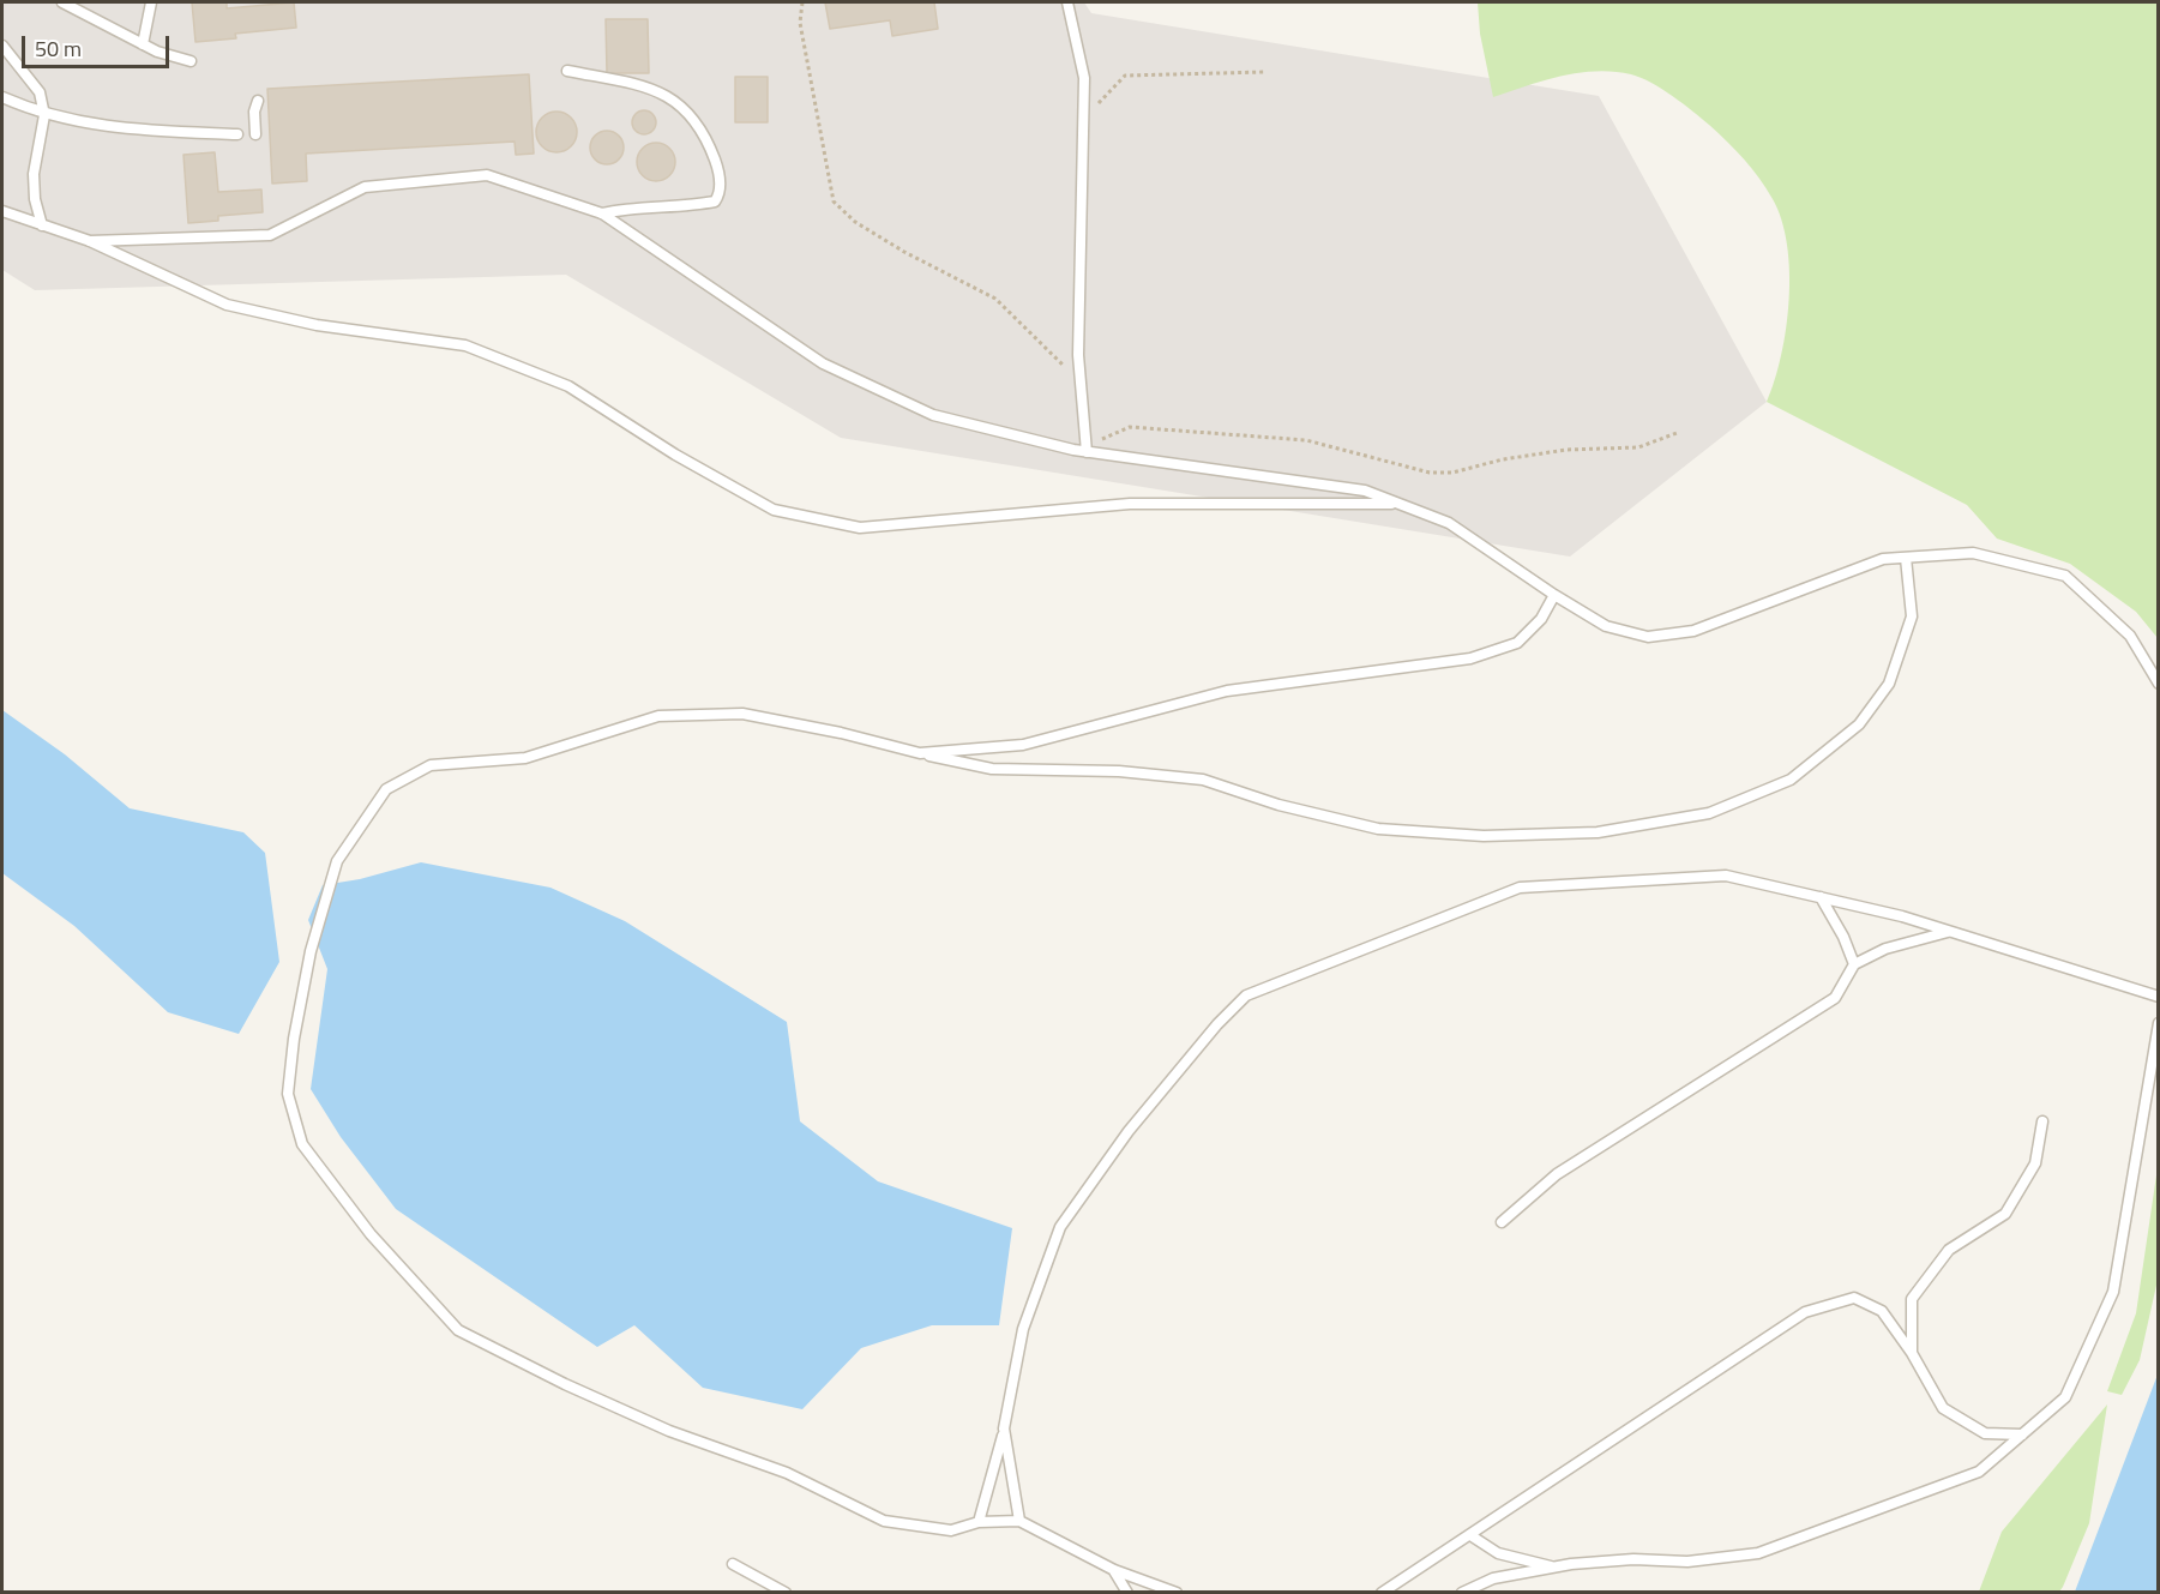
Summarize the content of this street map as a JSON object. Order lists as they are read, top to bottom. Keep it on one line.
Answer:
{"scale_bar":"50 m"}
